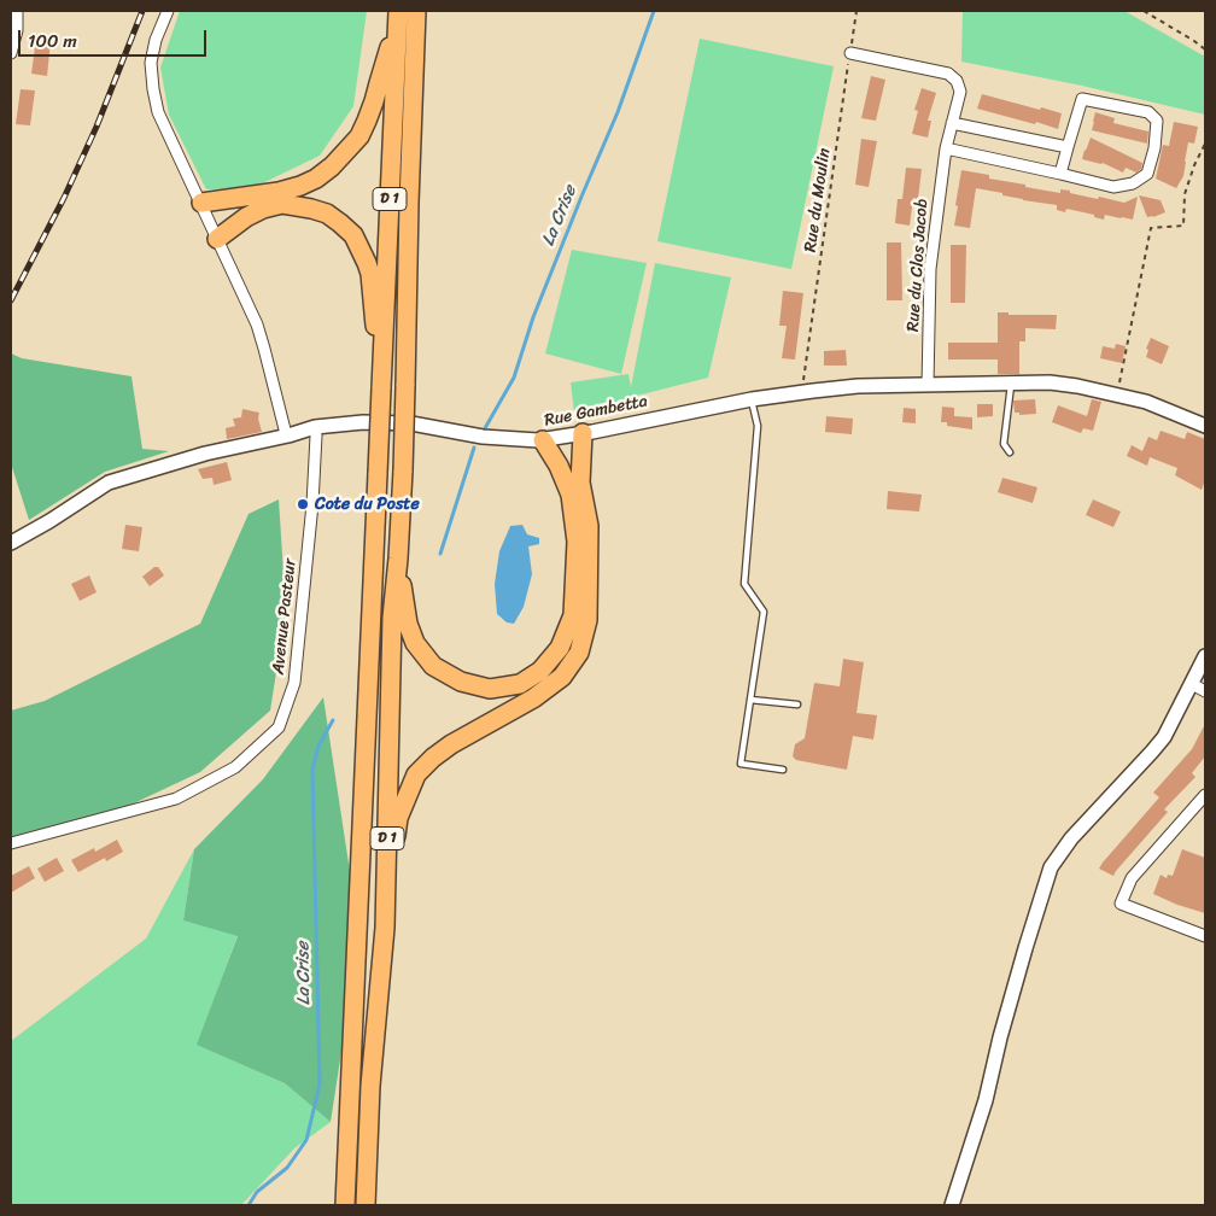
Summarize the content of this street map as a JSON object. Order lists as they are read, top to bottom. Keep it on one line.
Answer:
{"streets":{"highway":["D 1"],"street":["Rue du Clos Jacob","Rue Gambetta","Avenue Pasteur"],"path":["Rue du Moulin"]},"crossings":[["Rue du Moulin","Rue du Clos Jacob"],["Rue du Moulin","Rue Gambetta"],["Rue du Clos Jacob","Rue Gambetta"],["Rue Gambetta","Avenue Pasteur"]],"water":["La Crise"],"places":["Cote du Poste"],"scale_bar":"100 m"}
